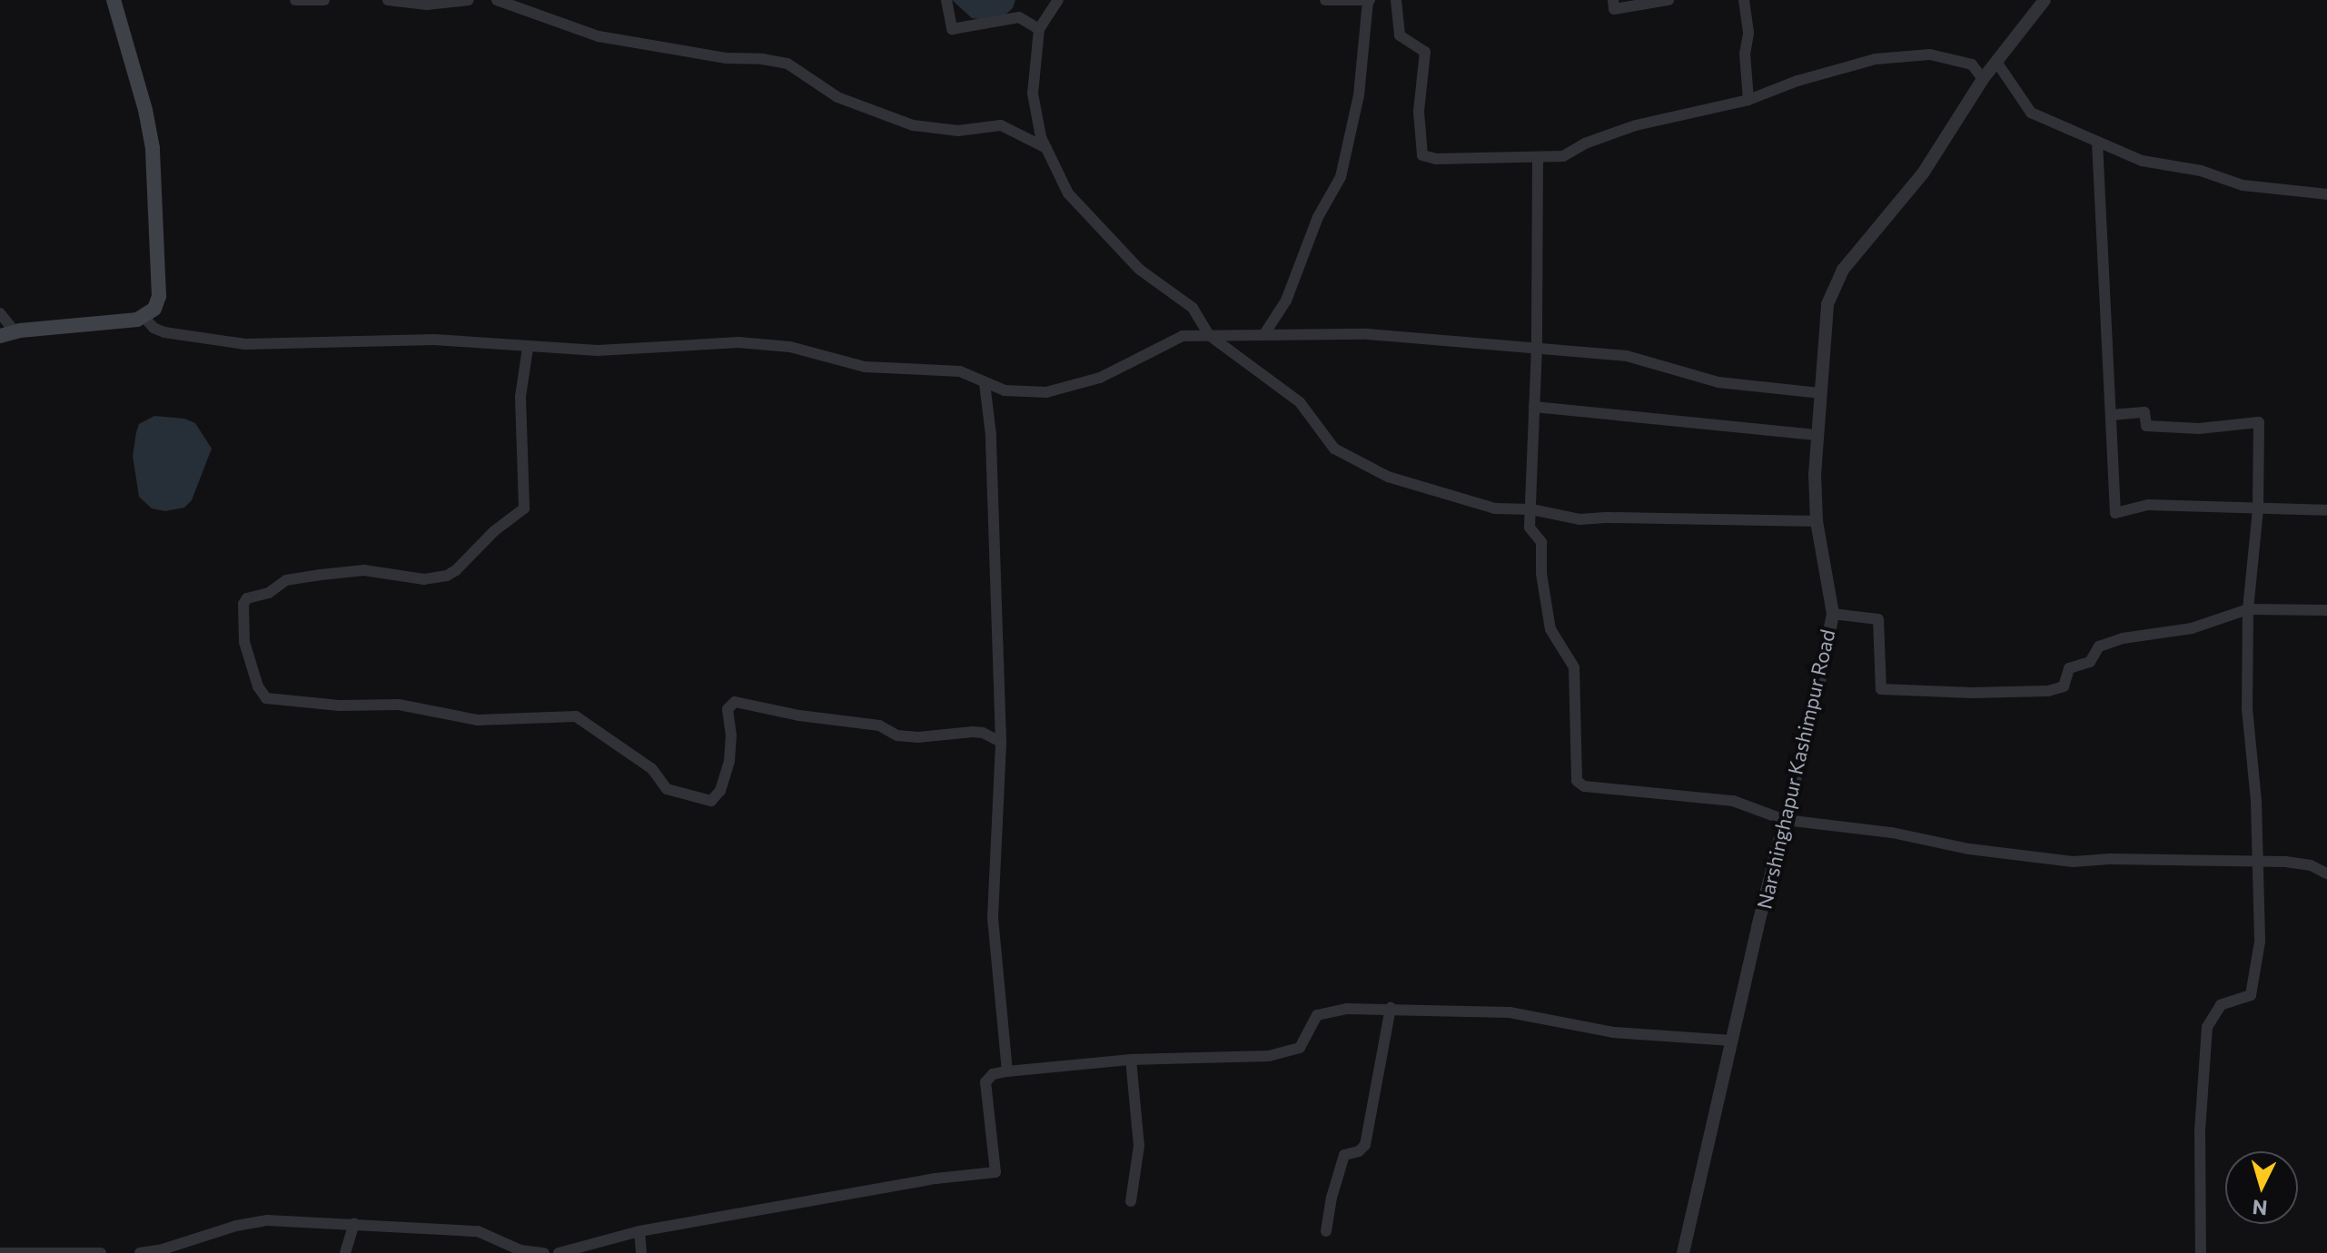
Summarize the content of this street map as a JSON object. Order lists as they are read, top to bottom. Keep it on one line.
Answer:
{"streets":{"street":["Narshinghapur Kashimpur Road"]},"north":"bottom"}
